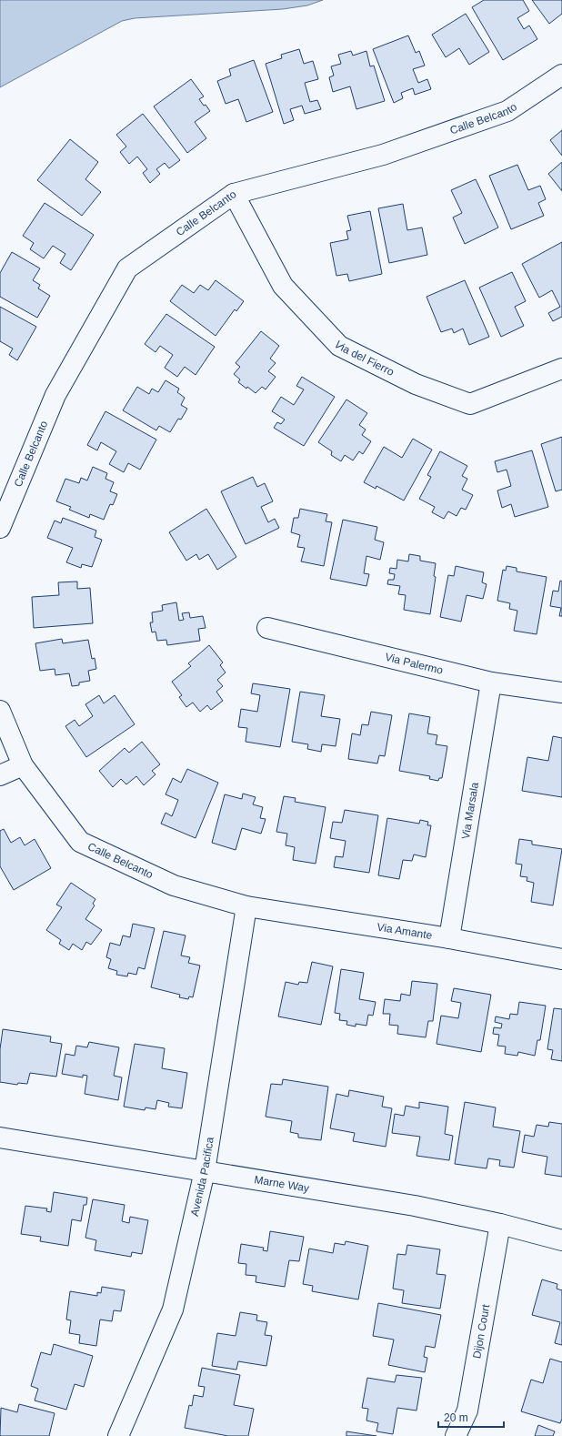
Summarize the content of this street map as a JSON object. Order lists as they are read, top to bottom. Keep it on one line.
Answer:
{"streets":{"street":["Calle Belcanto","Via del Fierro","Via Palermo","Via Marsala","Via Amante","Avenida Pacifica","Marne Way","Dijon Court"]},"crossings":[["Calle Belcanto","Via del Fierro"],["Calle Belcanto","Via Amante"],["Calle Belcanto","Avenida Pacifica"],["Via Palermo","Via Marsala"],["Via Marsala","Via Amante"],["Via Amante","Avenida Pacifica"],["Avenida Pacifica","Marne Way"],["Marne Way","Dijon Court"]],"scale_bar":"20 m"}
